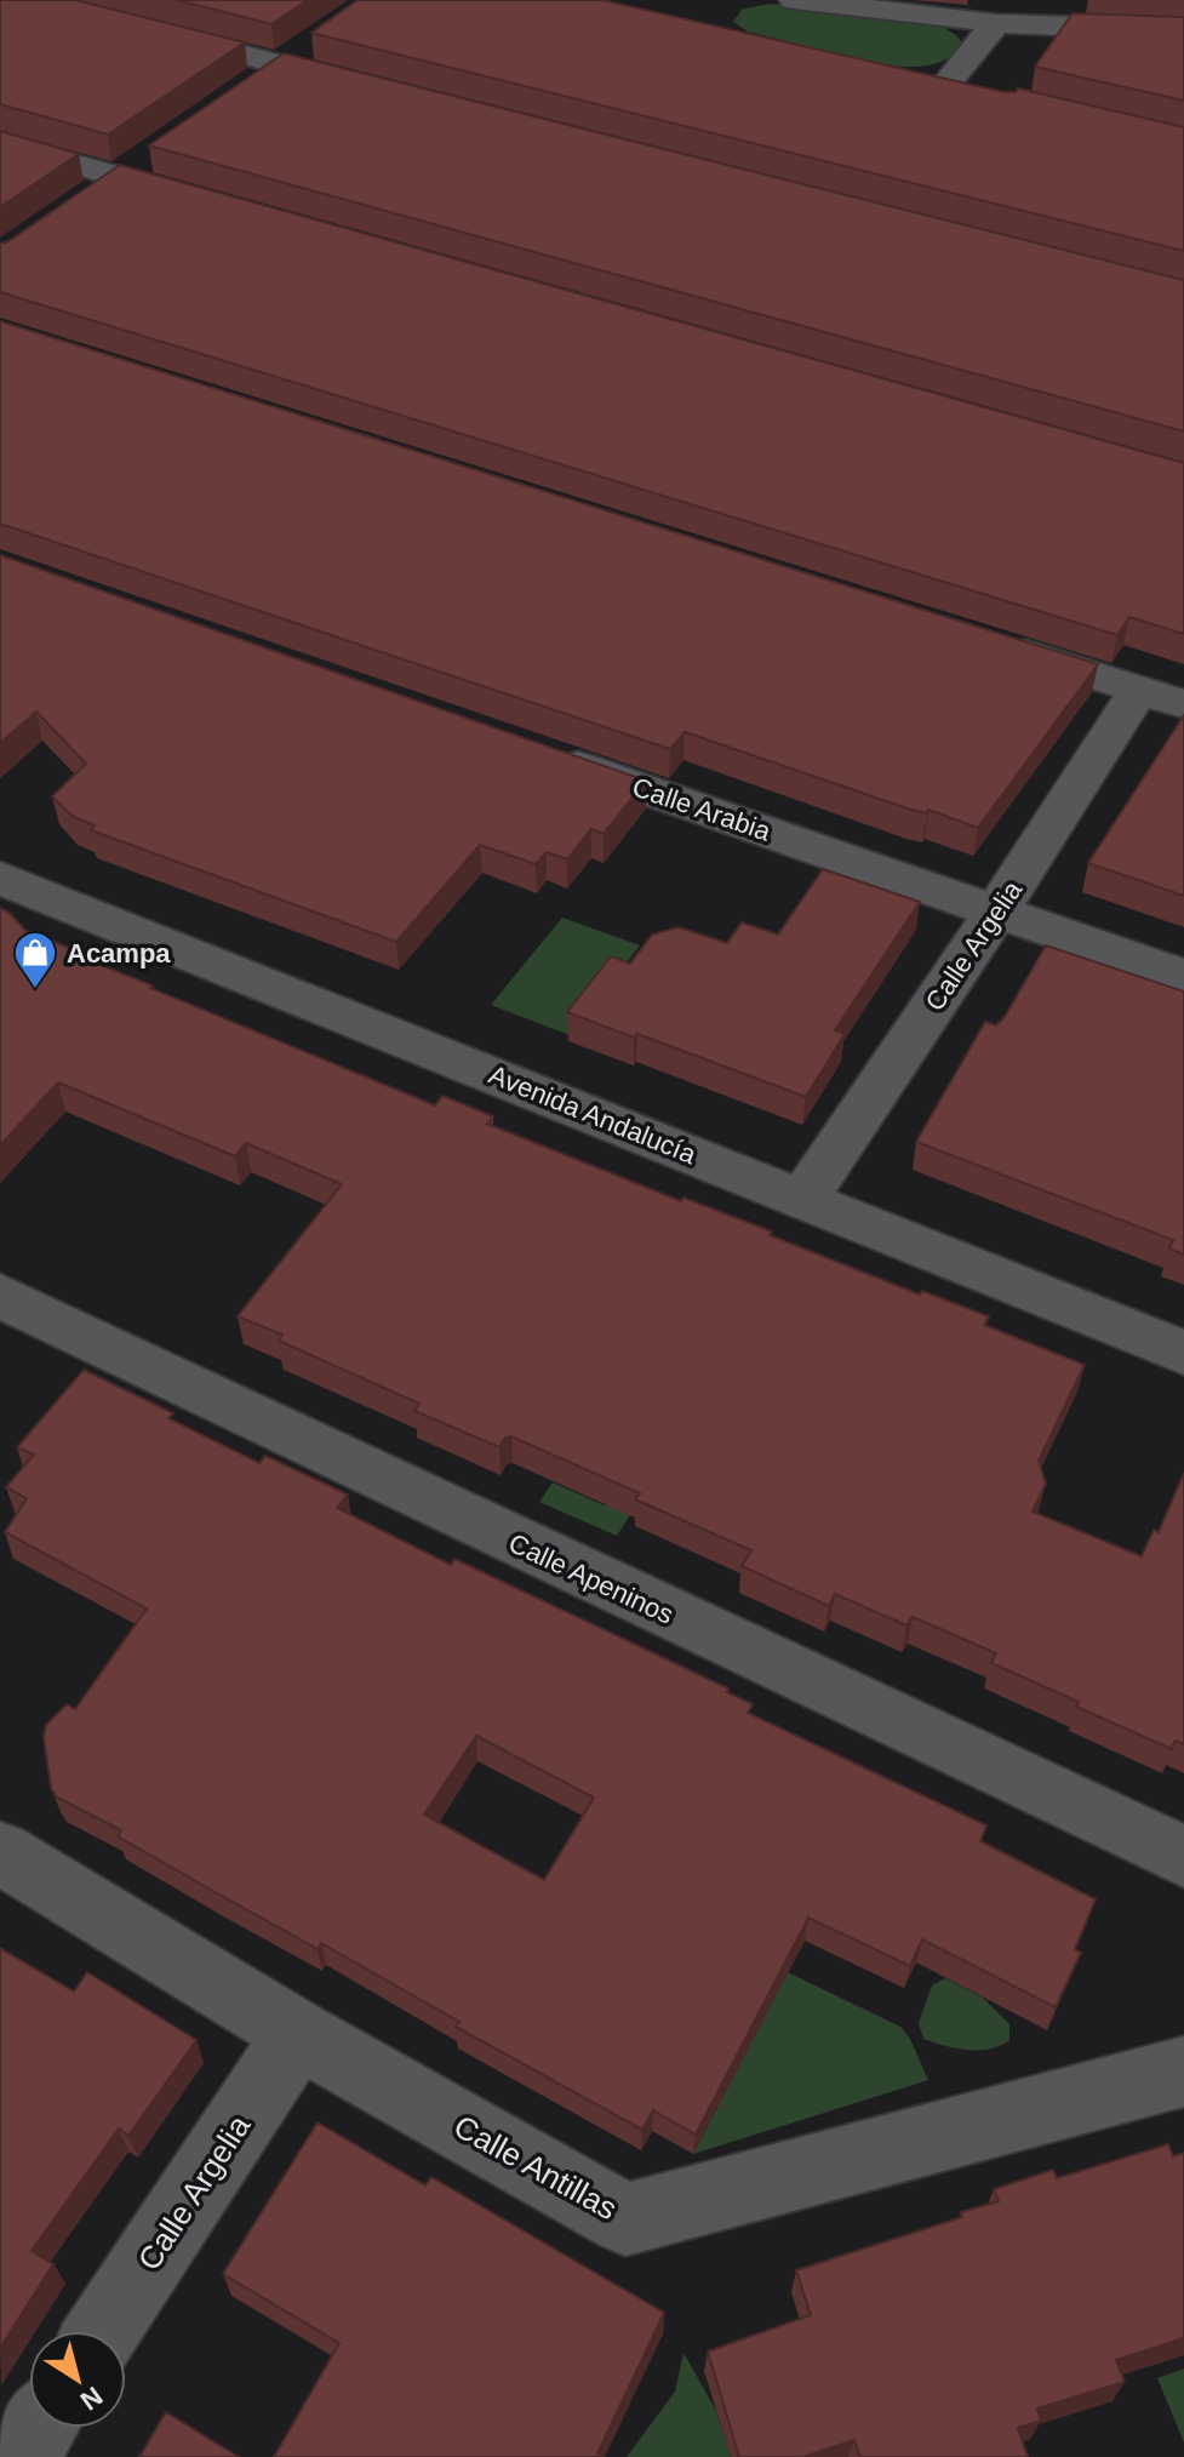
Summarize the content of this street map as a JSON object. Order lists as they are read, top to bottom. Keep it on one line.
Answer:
{"streets":{"street":["Calle Arabia","Calle Argelia","Avenida Andalucía","Calle Apeninos","Calle Antillas"]},"crossings":[["Calle Arabia","Calle Argelia"],["Calle Argelia","Avenida Andalucía"],["Calle Argelia","Calle Antillas"]],"places":{"shop":["Acampa"]},"north":"bottom right"}
